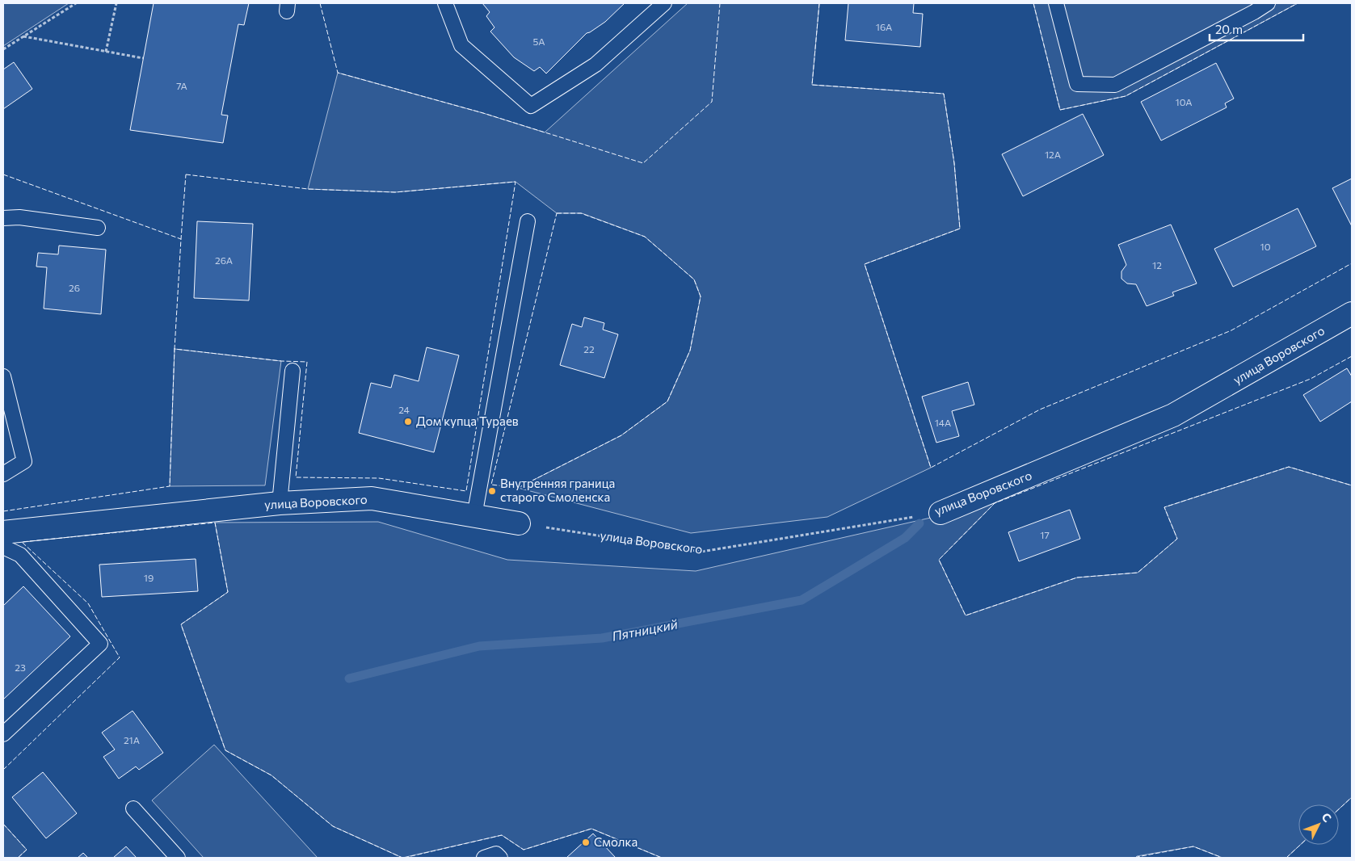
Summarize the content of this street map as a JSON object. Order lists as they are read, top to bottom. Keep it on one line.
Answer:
{"streets":{"street":["улица Воровского"]},"water":["Пятницкий"],"places":["Дом купца Тураев","Внутренняя граница старого Смоленска","Смолка"],"house_numbers":["16А","5А","7А","10А","12А","10","26А","12","26","22","24","14А","17","19","23","21А"],"scale_bar":"20 m","north":"top right"}
